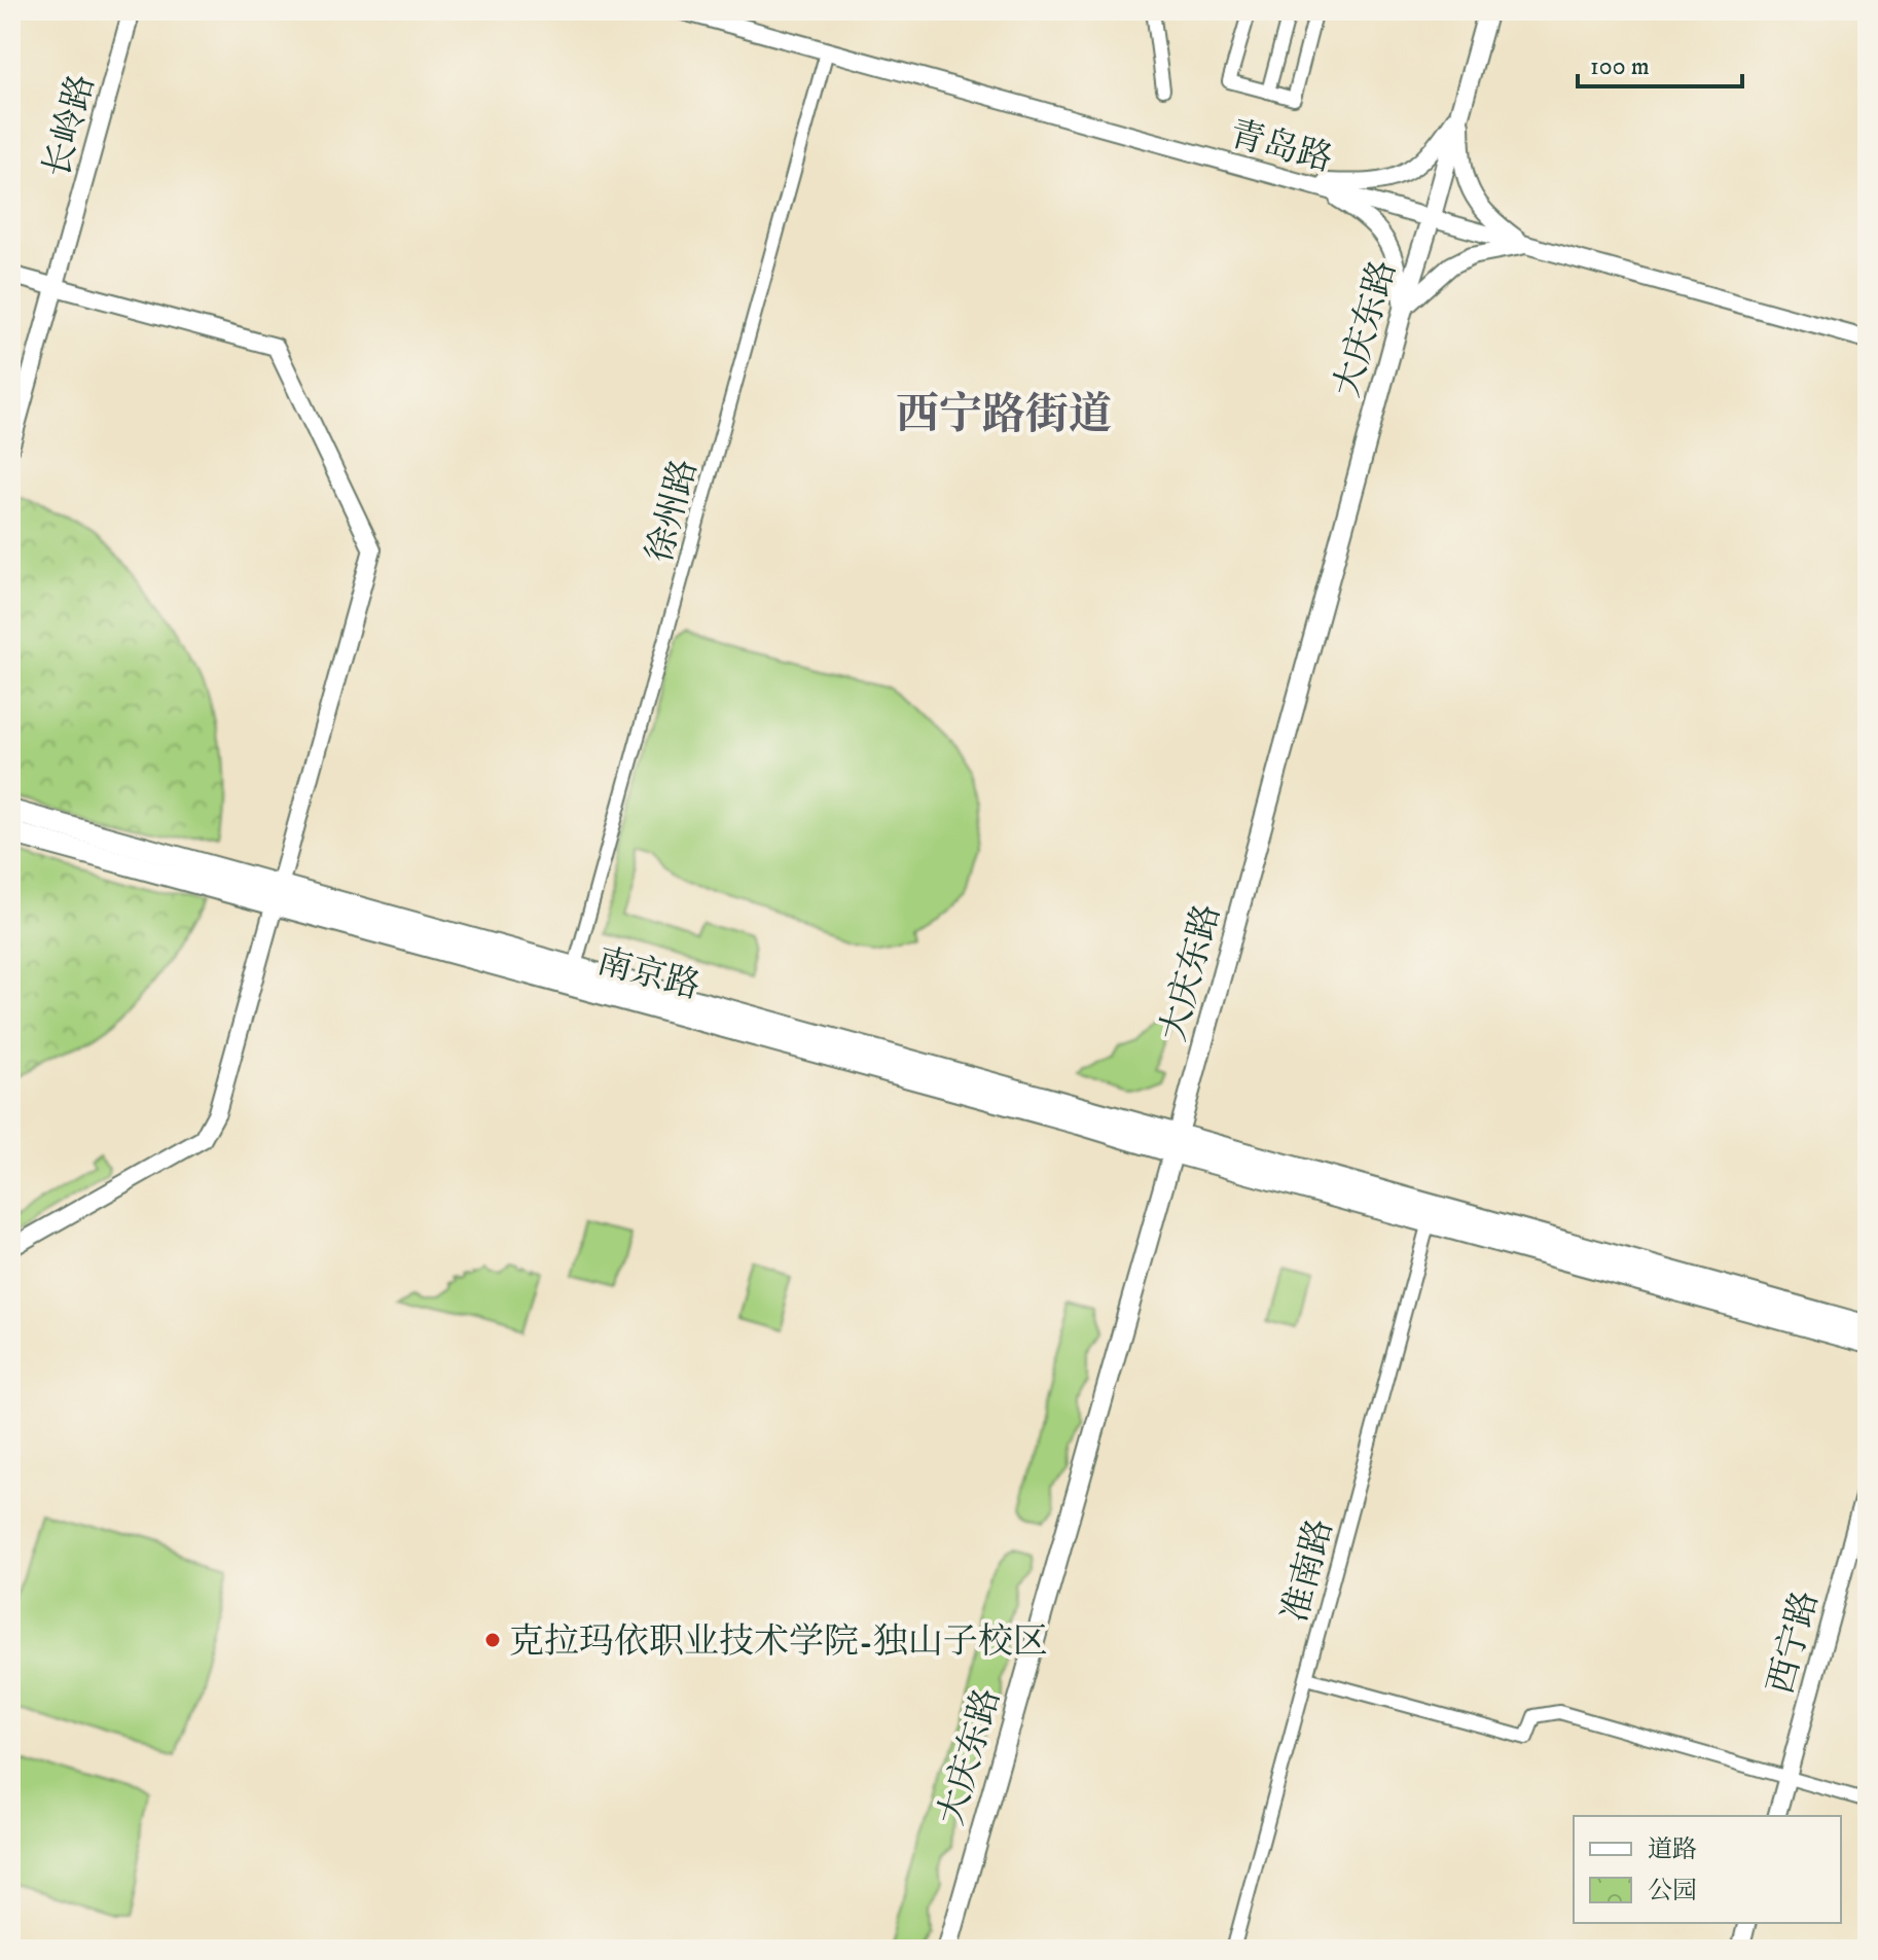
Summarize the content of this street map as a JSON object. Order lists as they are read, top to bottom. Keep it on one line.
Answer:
{"streets":{"main road":["大庆东路","南京路"],"street":["长岭路","青岛路","徐州路","准南路","西宁路"]},"crossings":[["青岛路","大庆东路"],["青岛路","徐州路"],["大庆东路","南京路"],["徐州路","南京路"],["南京路","准南路"]],"districts":["西宁路街道"],"places":["克拉玛依职业技术学院-独山子校区"],"legend":["道路","公园"],"scale_bar":"100 m"}
